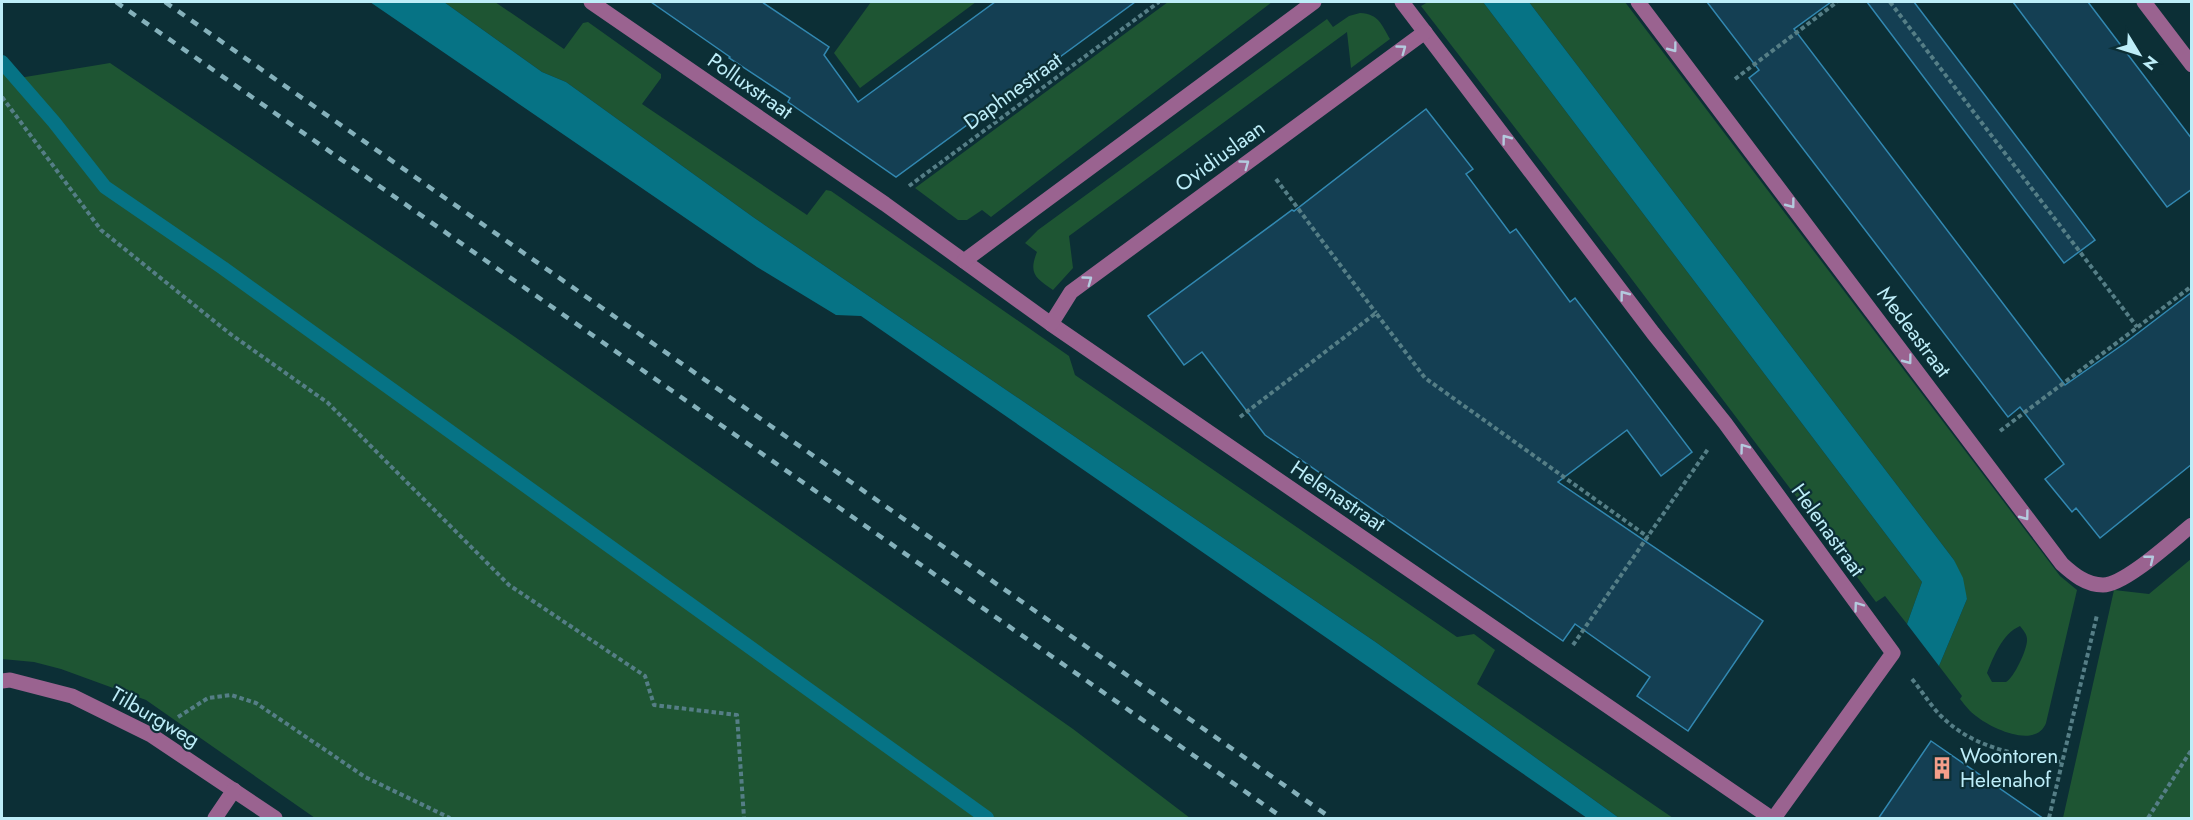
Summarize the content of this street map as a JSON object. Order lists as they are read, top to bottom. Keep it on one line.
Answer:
{"streets":{"street":["Polluxstraat","Ovidiuslaan","Medeastraat","Helenastraat","Tilburgweg"],"path":["Daphnestraat"]},"crossings":[["Polluxstraat","Daphnestraat"],["Polluxstraat","Helenastraat"],["Daphnestraat","Helenastraat"],["Ovidiuslaan","Helenastraat"]],"one_way":["Medeastraat","Helenastraat"],"places":{"building":["Woontoren Helenahof"]},"north":"bottom right"}
